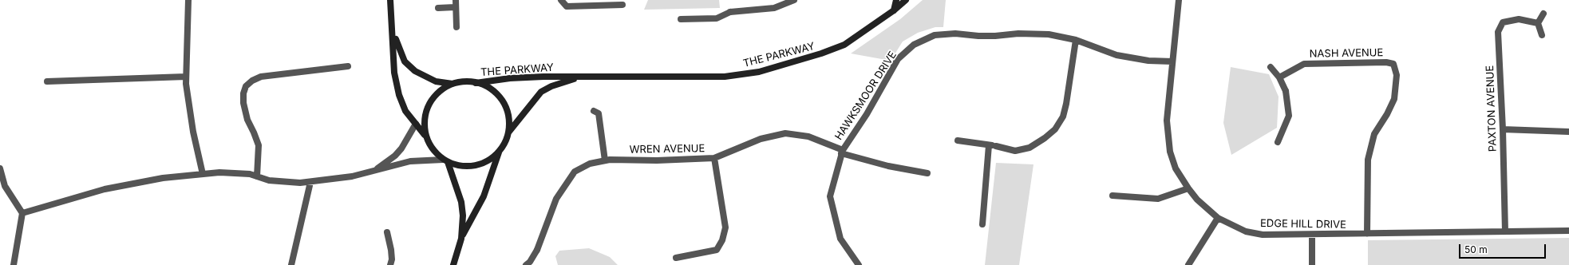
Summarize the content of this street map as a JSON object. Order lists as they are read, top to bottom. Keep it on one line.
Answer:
{"streets":{"street":["NASH AVENUE","THE PARKWAY","HAWKSMOOR DRIVE","PAXTON AVENUE","WREN AVENUE","EDGE HILL DRIVE"]},"crossings":[["NASH AVENUE","EDGE HILL DRIVE"],["HAWKSMOOR DRIVE","WREN AVENUE"],["HAWKSMOOR DRIVE","EDGE HILL DRIVE"],["PAXTON AVENUE","EDGE HILL DRIVE"]],"scale_bar":"50 m"}
